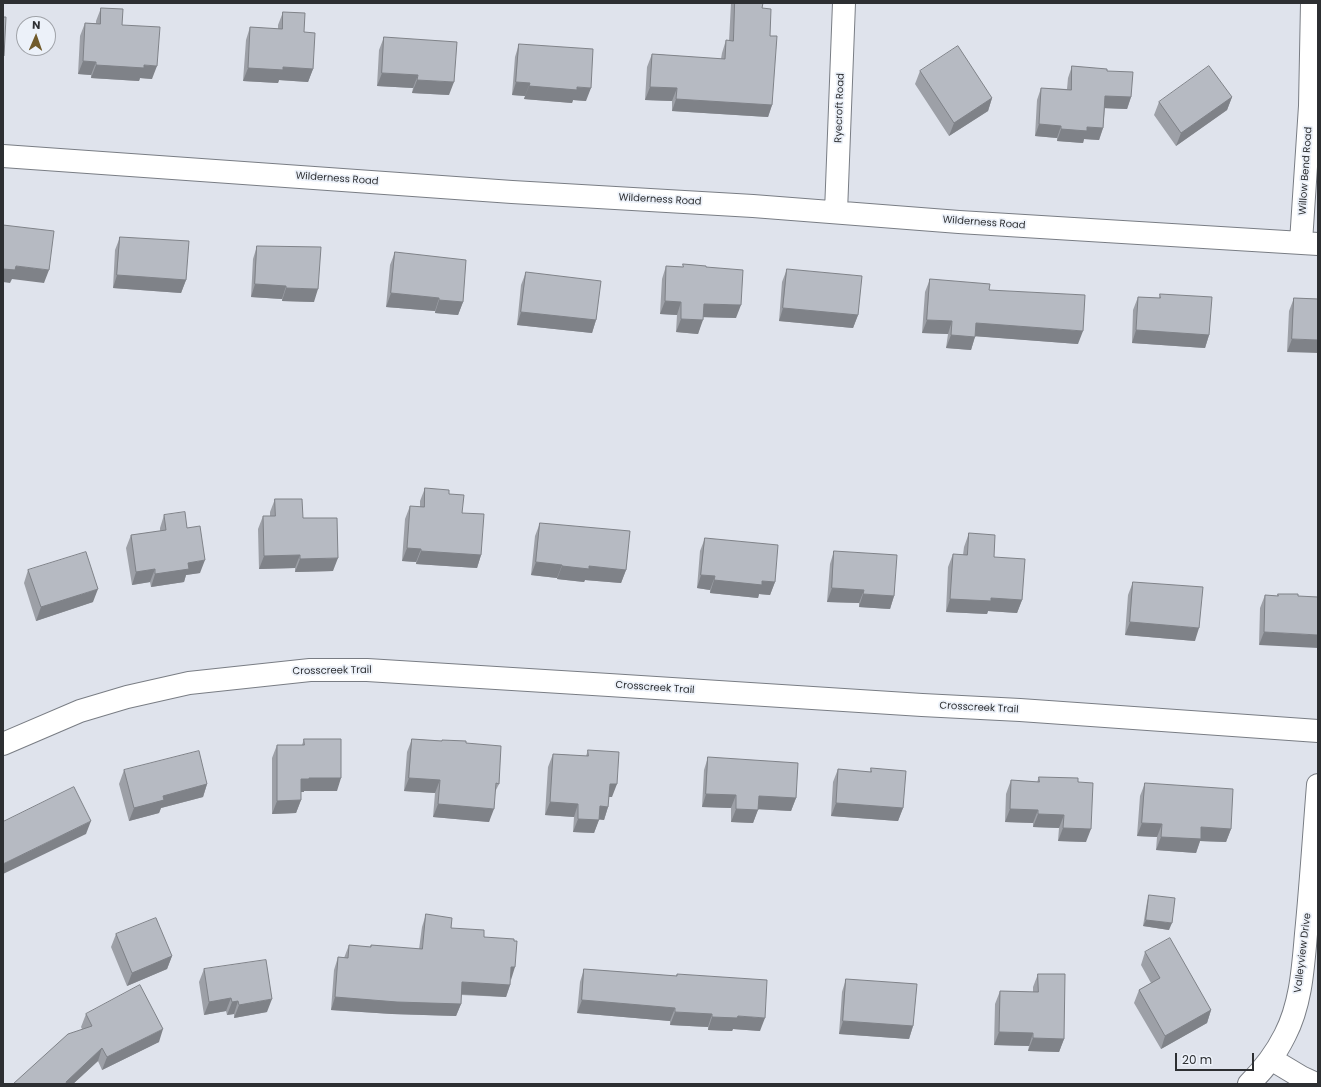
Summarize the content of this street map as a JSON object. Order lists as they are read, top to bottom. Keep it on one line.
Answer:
{"streets":{"street":["Ryecroft Road","Willow Bend Road","Wilderness Road","Crosscreek Trail","Valleyview Drive"]},"crossings":[["Ryecroft Road","Wilderness Road"],["Willow Bend Road","Wilderness Road"]],"scale_bar":"20 m","north":"top"}
